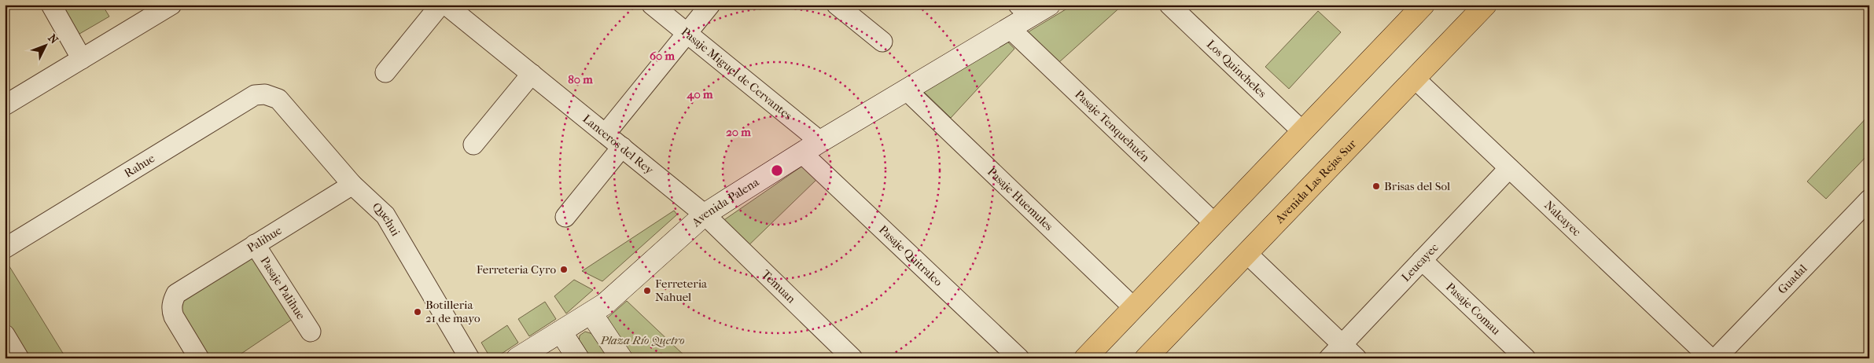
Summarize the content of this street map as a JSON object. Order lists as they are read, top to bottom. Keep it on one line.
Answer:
{"streets":{"main road":["Avenida Las Rejas Sur"],"street":["Los Quincheles","Pasaje Miguel de Cervantes","Pasaje Tenquehuén","Lanceros del Rey","Rahue","Pasaje Huemules","Avenida Palena","Nalcayec","Quehui","Palihue","Pasaje Quitralco","Leucayec","Guadal","Temuan","Pasaje Palihue","Pasaje Comau"]},"crossings":[["Pasaje Miguel de Cervantes","Avenida Palena"],["Pasaje Tenquehuén","Avenida Palena"],["Lanceros del Rey","Avenida Palena"],["Lanceros del Rey","Temuan"],["Rahue","Quehui"],["Avenida Las Rejas Sur","Nalcayec"],["Pasaje Huemules","Avenida Palena"],["Avenida Palena","Pasaje Quitralco"],["Avenida Palena","Temuan"],["Nalcayec","Leucayec"],["Quehui","Palihue"],["Palihue","Pasaje Palihue"],["Leucayec","Pasaje Comau"]],"parks":["Plaza Río Quetro"],"places":["Brisas del Sol","Ferreteria Cyro","Ferreteria Nahuel","Botilleria 21 de mayo"],"north":"top right","rings":["60 m","80 m","40 m","20 m"]}
